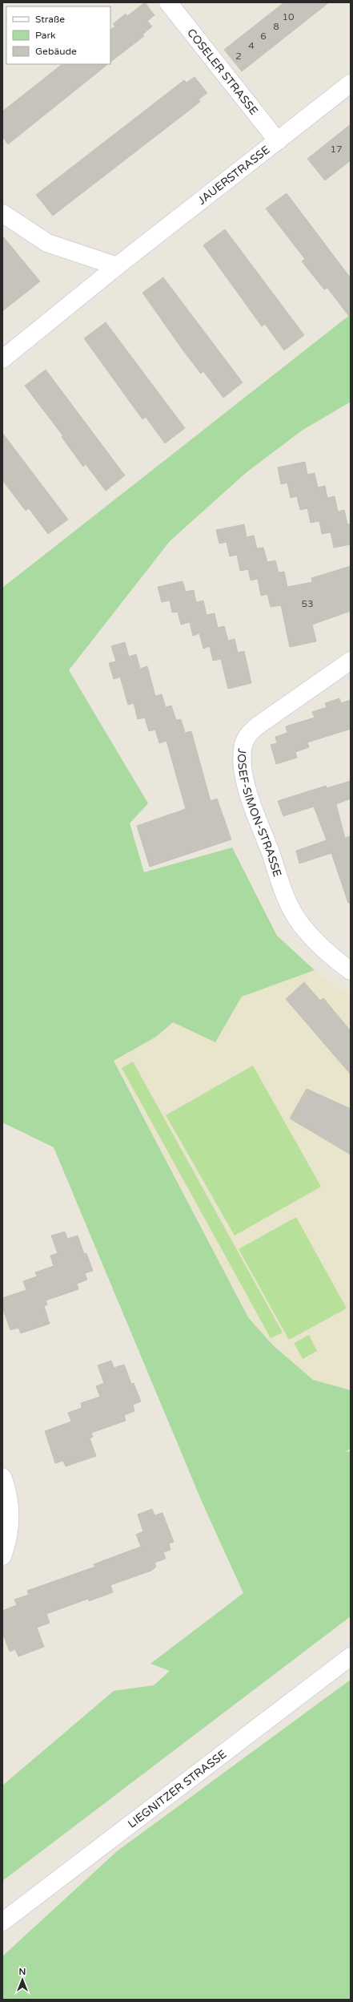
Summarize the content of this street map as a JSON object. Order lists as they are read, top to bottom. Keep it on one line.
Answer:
{"streets":{"street":["COSELER STRASSE","JAUERSTRASSE","JOSEF-SIMON-STRASSE","LIEGNITZER STRASSE"]},"crossings":[["COSELER STRASSE","JAUERSTRASSE"]],"house_numbers":["10","8","6","4","2","17","53"],"legend":["Straße","Park","Gebäude"],"north":"top"}
